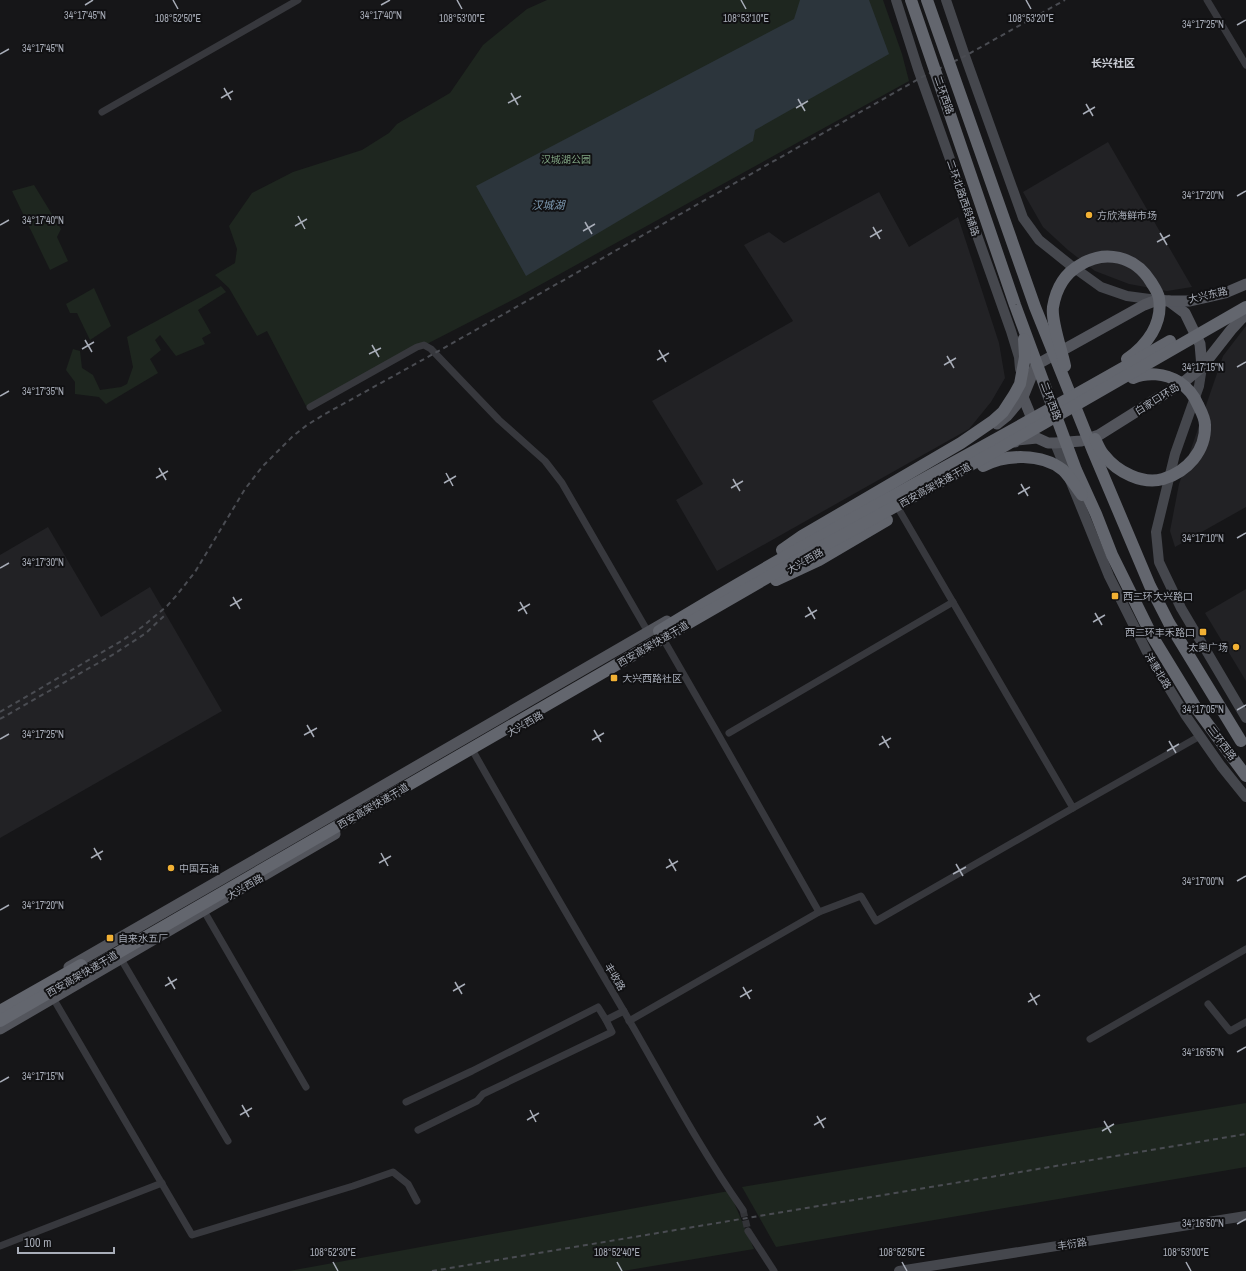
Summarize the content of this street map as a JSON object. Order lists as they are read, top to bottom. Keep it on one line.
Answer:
{"streets":{"highway":["二环西路","西安高架快速干道"],"main road":["二环北路西段辅路","大兴东路","白家口环岛","大兴西路","沣惠北路","丰衍路"],"street":["丰收路"]},"crossings":[["二环北路西段辅路","大兴西路"],["白家口环岛","大兴西路"],["白家口环岛","沣惠北路"],["大兴西路","沣惠北路"],["大兴西路","丰收路"]],"districts":["长兴社区"],"water":["汉城湖"],"parks":["汉城湖公园"],"places":{"other":["方欣海鲜市场","太奥广场","中国石油"],"transit":["西二环大兴路口","西二环丰禾路口","大兴西路社区","自来水五厂"]},"scale_bar":"100 m","coordinates":["34°17'45\"N","34°17'40\"N","108°52'50\"E","108°53'00\"E","108°53'10\"E","108°53'20\"E","34°17'25\"N","34°17'20\"N","34°17'15\"N","34°17'35\"N","34°17'10\"N","34°17'30\"N","34°17'05\"N","34°17'00\"N","34°16'55\"N","34°16'50\"N","108°52'30\"E","108°52'40\"E"]}
